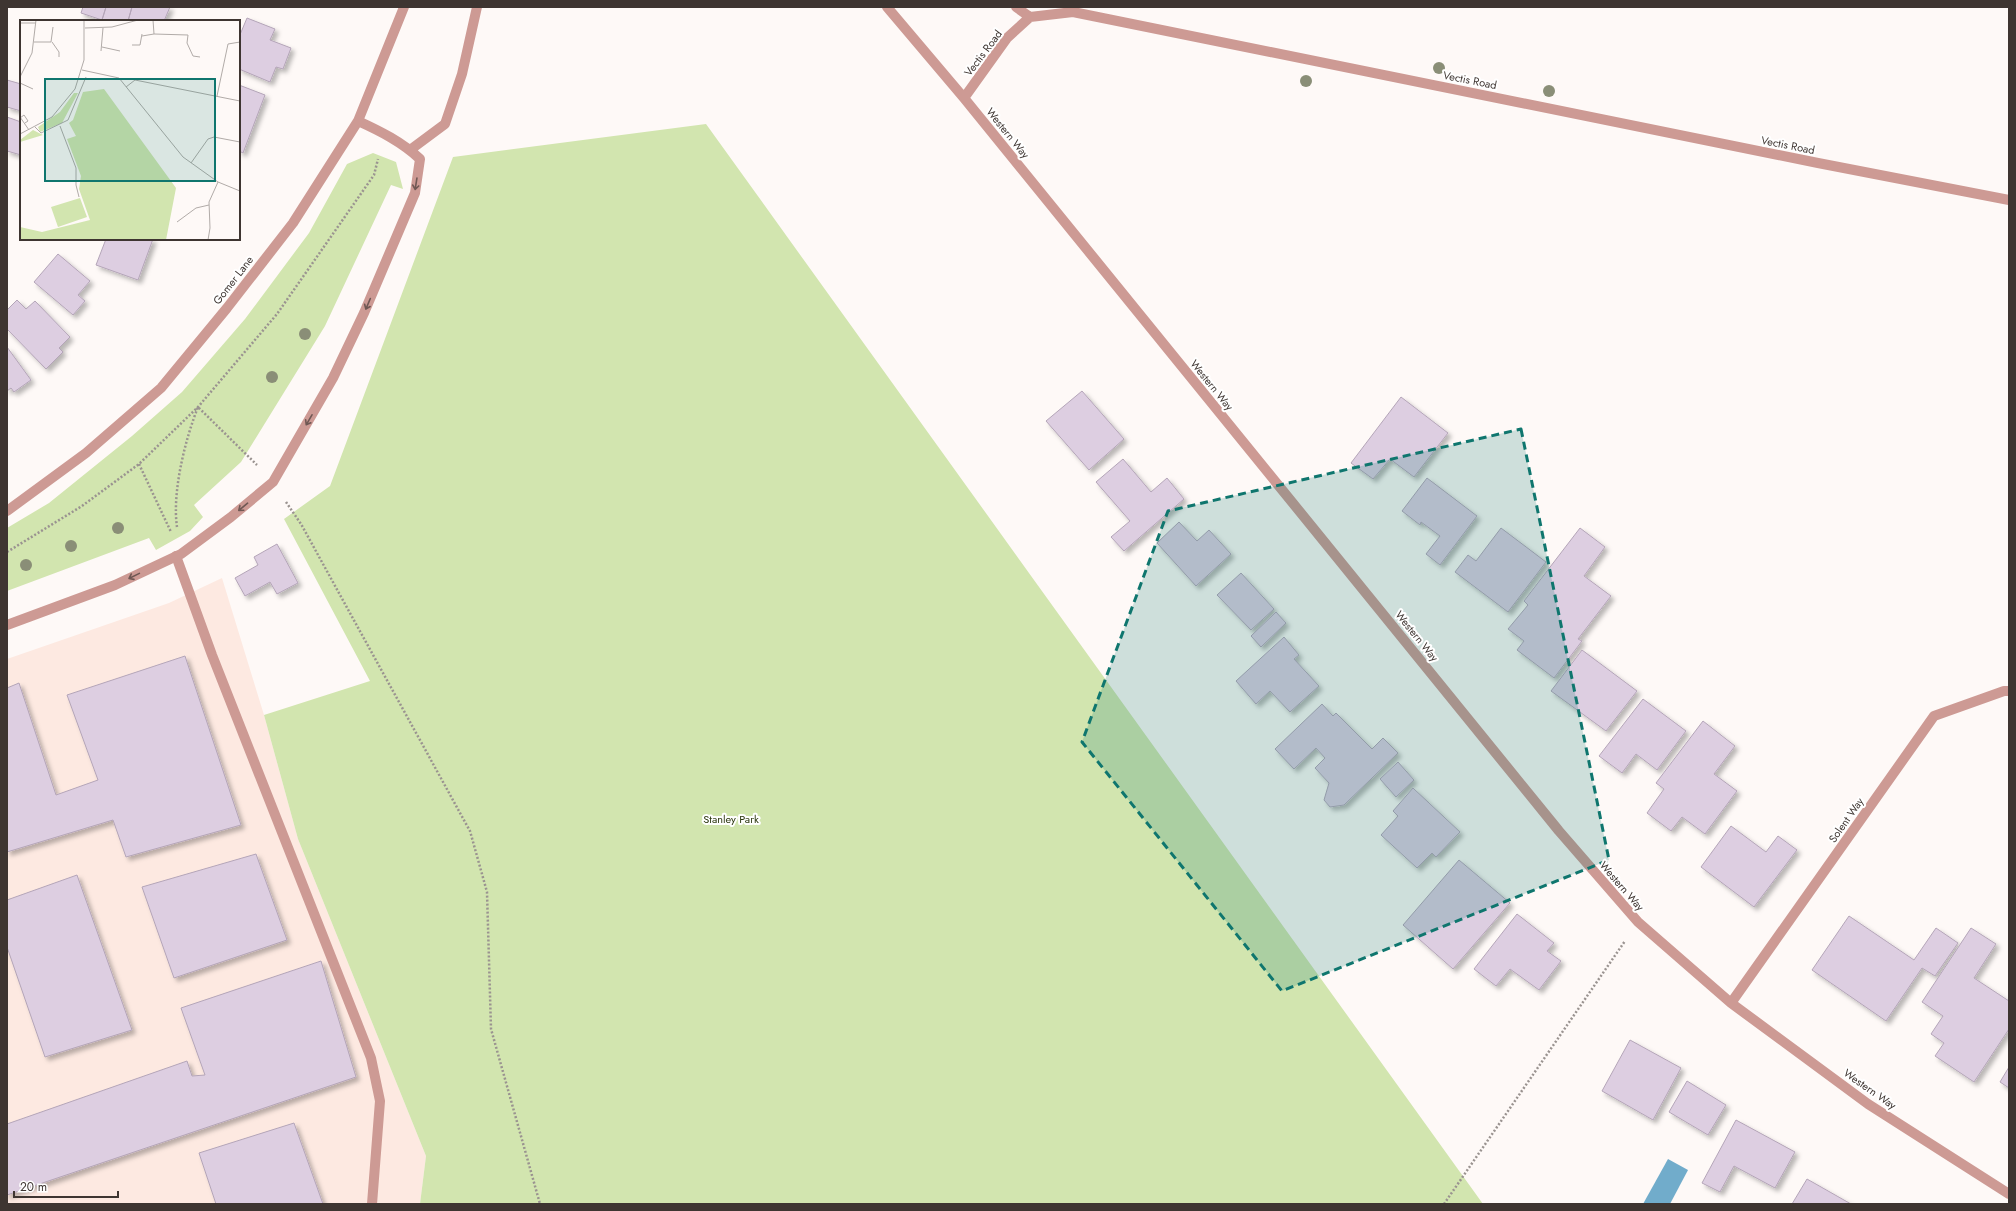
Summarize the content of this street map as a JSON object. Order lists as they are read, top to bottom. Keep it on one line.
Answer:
{"streets":{"street":["Vectis Road","Western Way","Gomer Lane","Solent Way"]},"crossings":[["Vectis Road","Western Way"],["Western Way","Solent Way"]],"parks":["Stanley Park"],"scale_bar":"20 m"}
